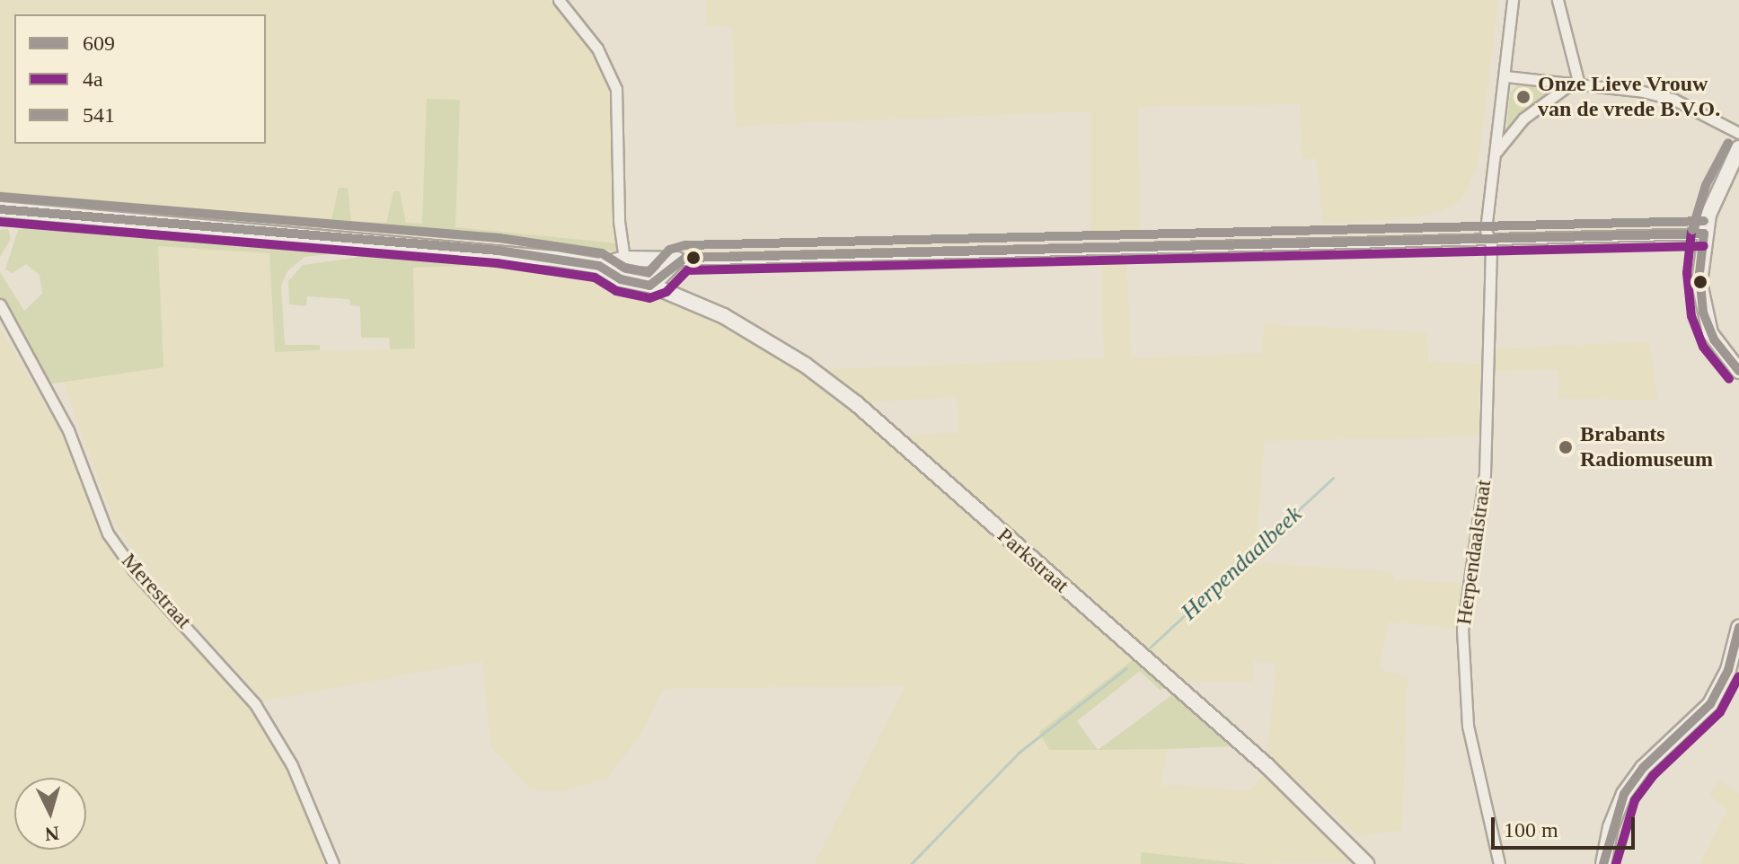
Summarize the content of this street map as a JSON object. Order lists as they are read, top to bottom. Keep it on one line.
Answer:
{"streets":{"street":["Herpendaalstraat","Parkstraat","Merestraat"]},"water":["Herpendaalbeek"],"places":["Onze Lieve Vrouw van de vrede B.V.O.","Brabants Radiomuseum"],"lines":["transit line 541","transit line 609","transit line 4a"],"legend":["609","4a","541"],"scale_bar":"100 m","north":"bottom"}
